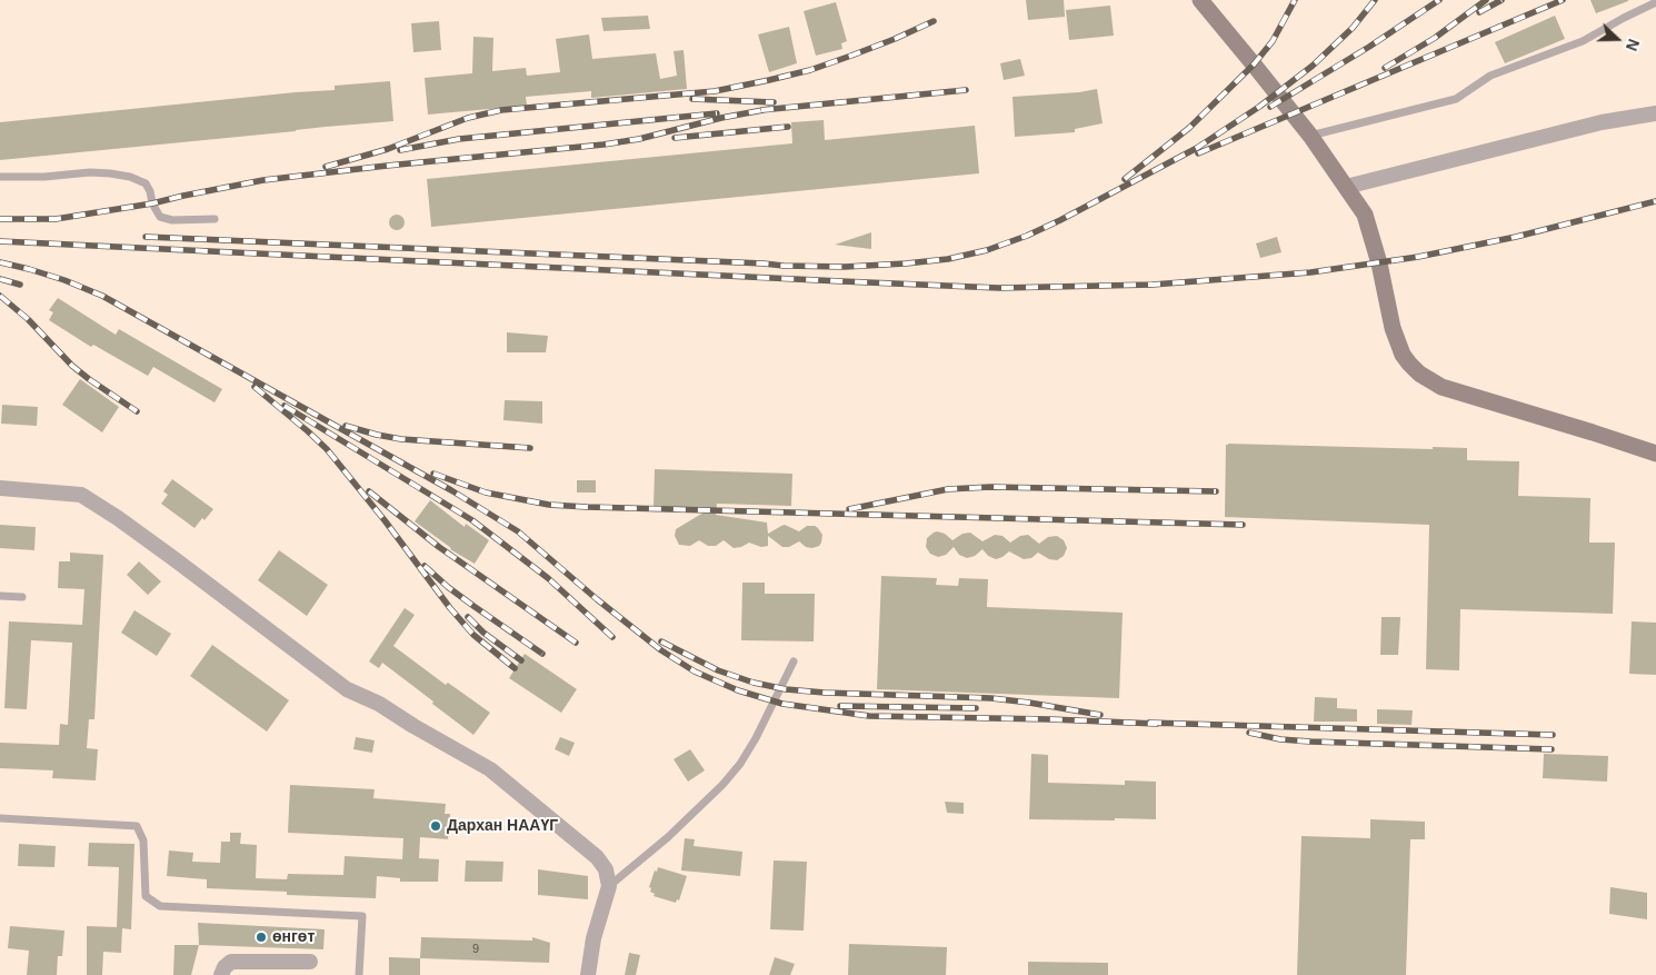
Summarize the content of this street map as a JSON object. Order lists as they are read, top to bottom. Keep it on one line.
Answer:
{"places":["Дархан НААҮГ","өнгөт"],"house_numbers":["9"],"north":"right"}
